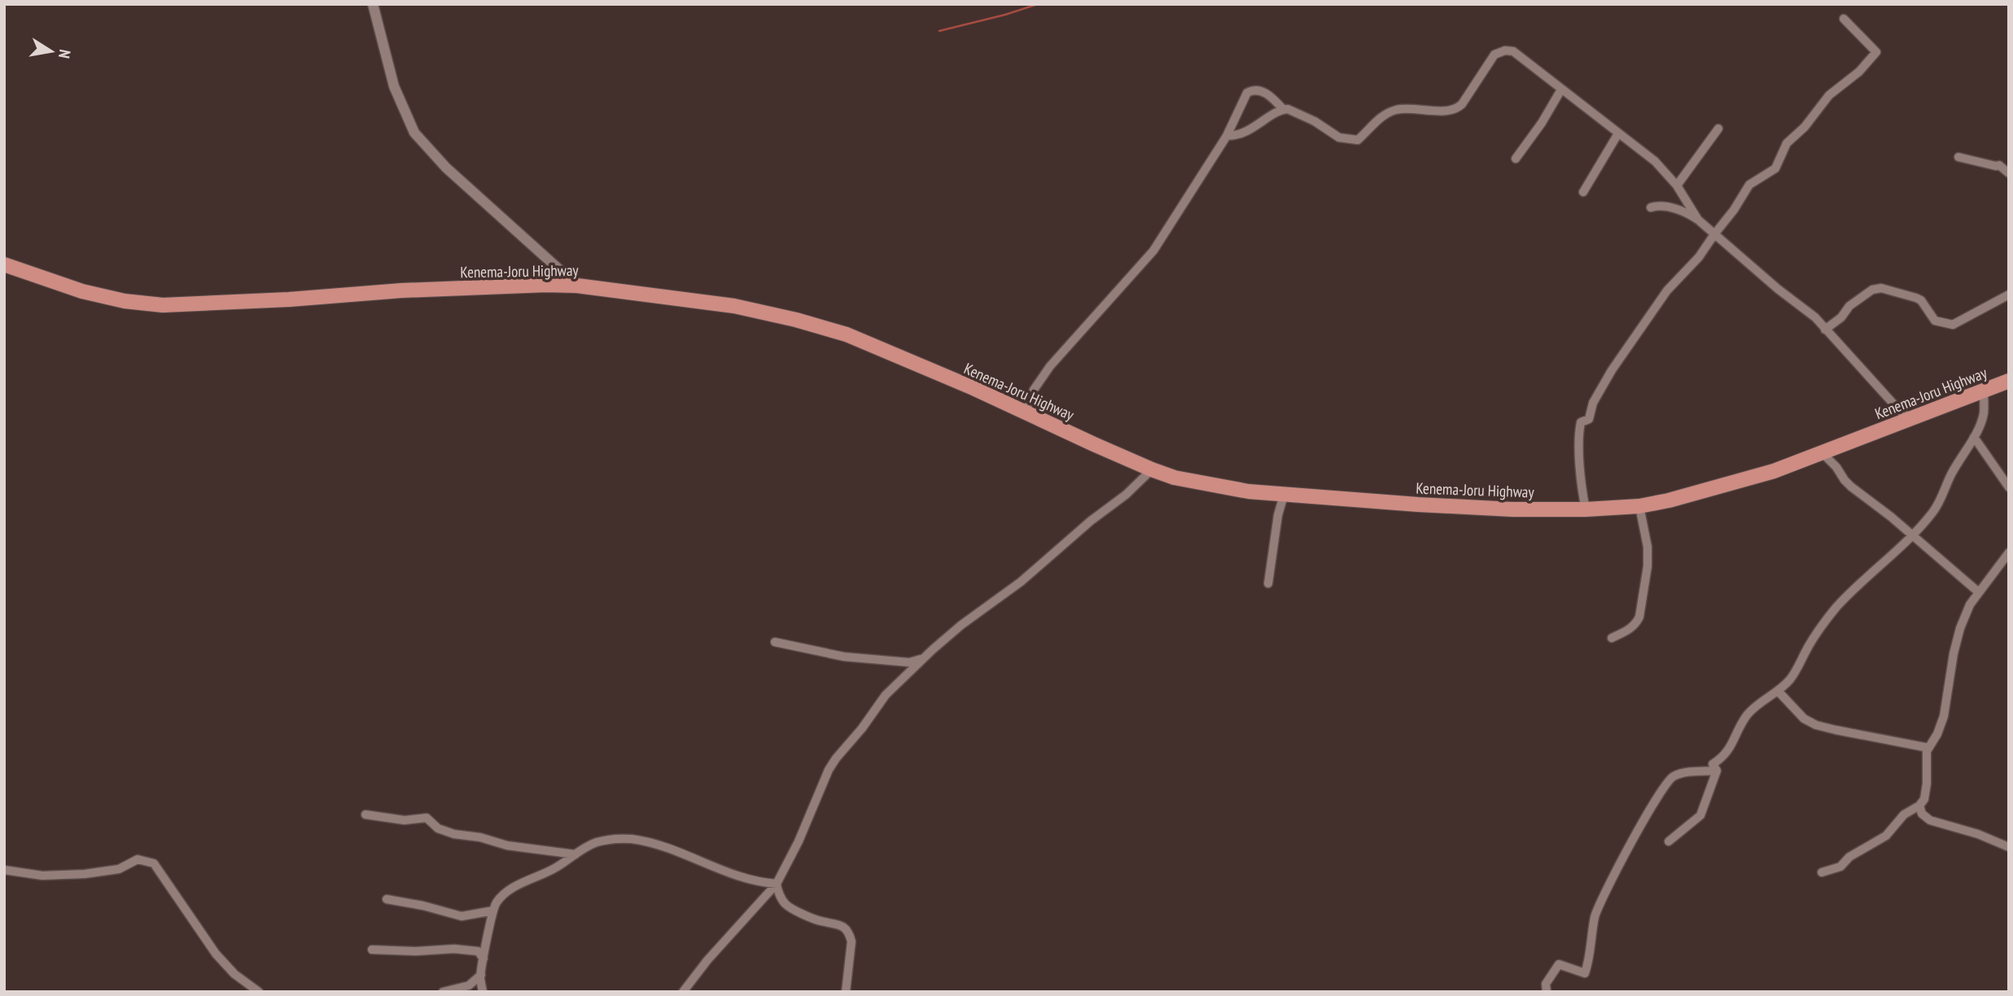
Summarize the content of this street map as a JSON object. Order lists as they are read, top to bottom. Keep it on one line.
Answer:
{"streets":{"highway":["Kenema-Joru Highway"]},"north":"right"}
